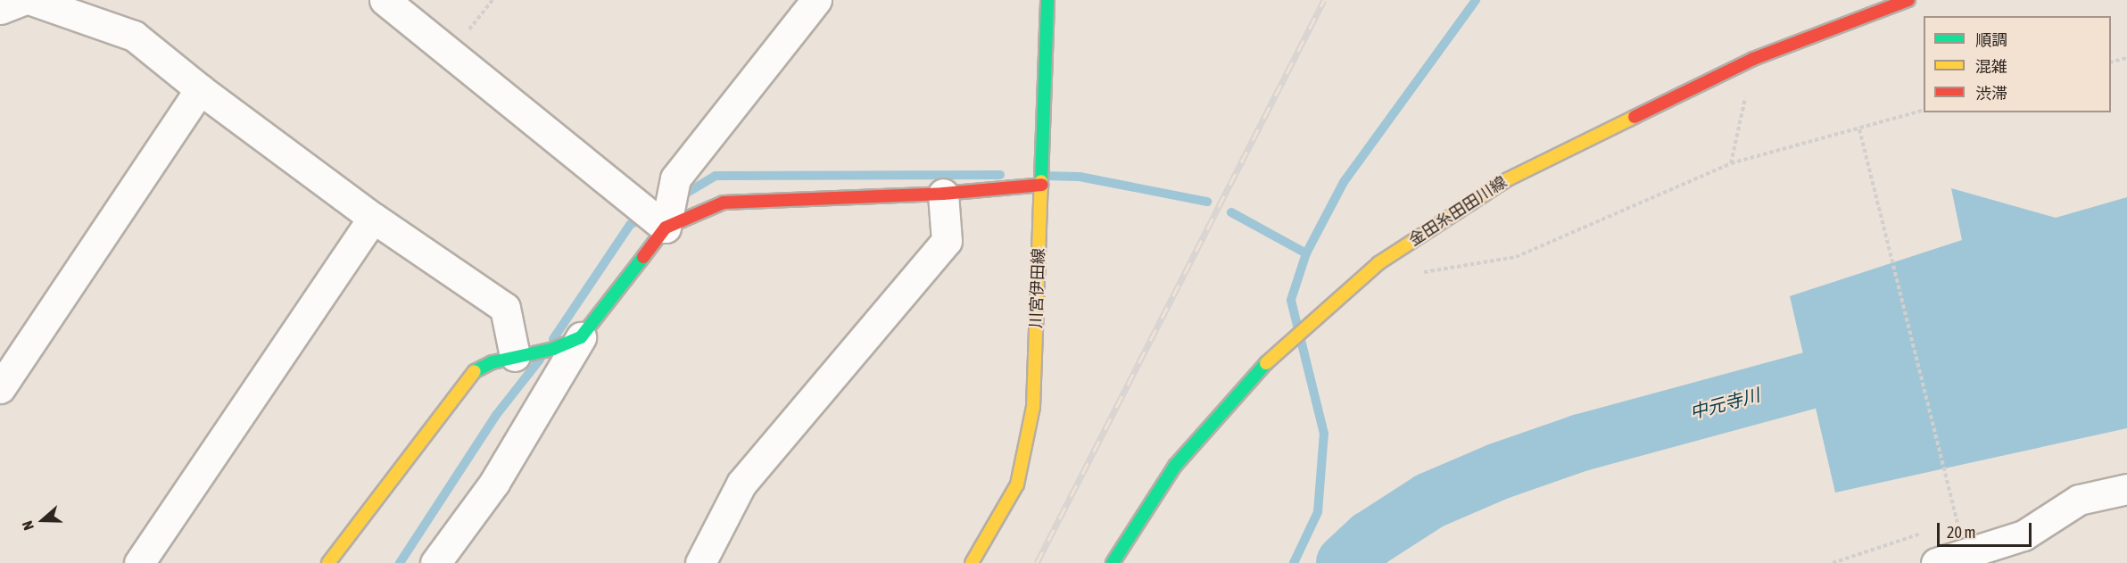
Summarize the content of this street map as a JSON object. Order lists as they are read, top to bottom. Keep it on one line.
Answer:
{"streets":{"main road":["金田糸田田川線","川宮伊田線"]},"water":["中元寺川"],"legend":["順調","混雑","渋滞"],"scale_bar":"20 m","north":"left"}
